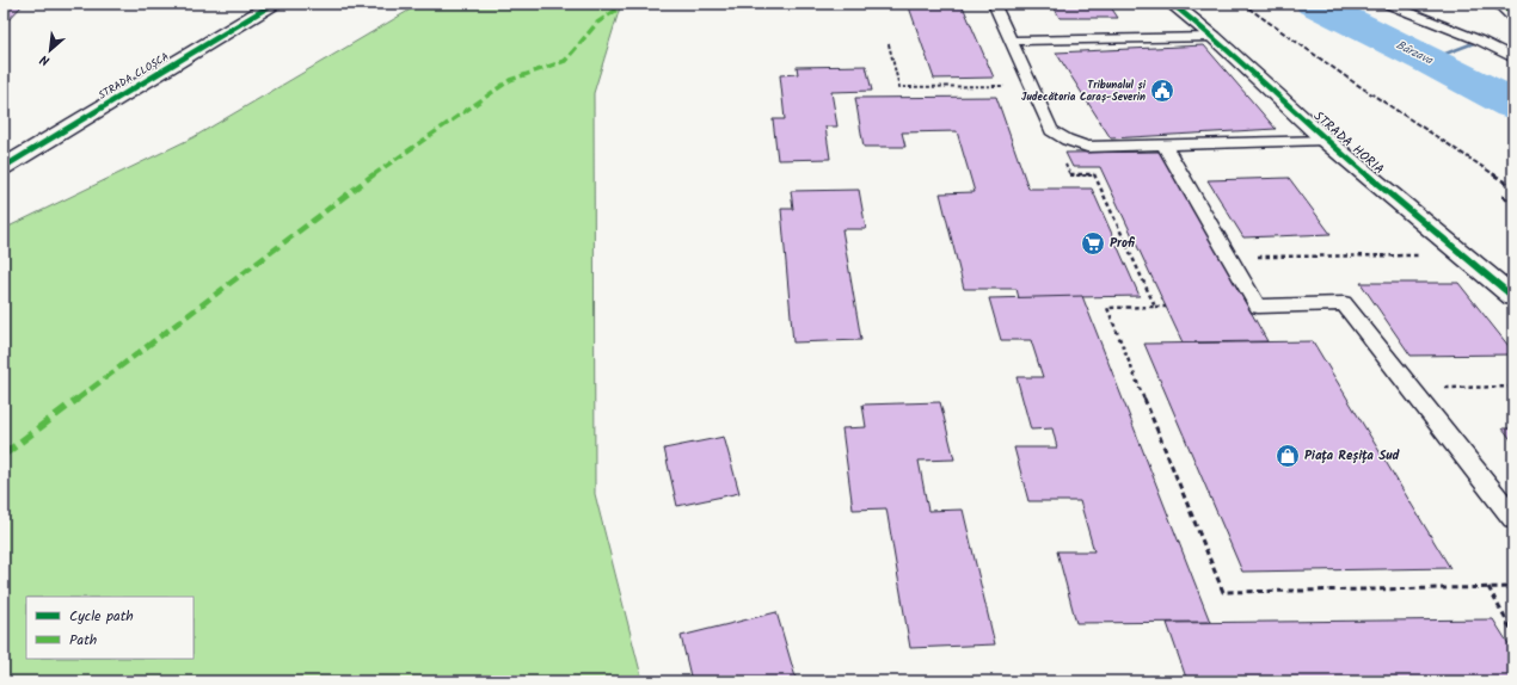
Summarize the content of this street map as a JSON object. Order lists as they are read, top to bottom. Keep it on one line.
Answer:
{"streets":{"street":["STRADA CLOȘCA","STRADA HORIA"]},"water":["Bârzava"],"places":{"public building":["Tribunalul și Judecătoria Caraș-Severin"],"supermarket":["Profi"],"shop":["Piața Reșița Sud"]},"legend":["Cycle path","Path"],"north":"bottom left"}
